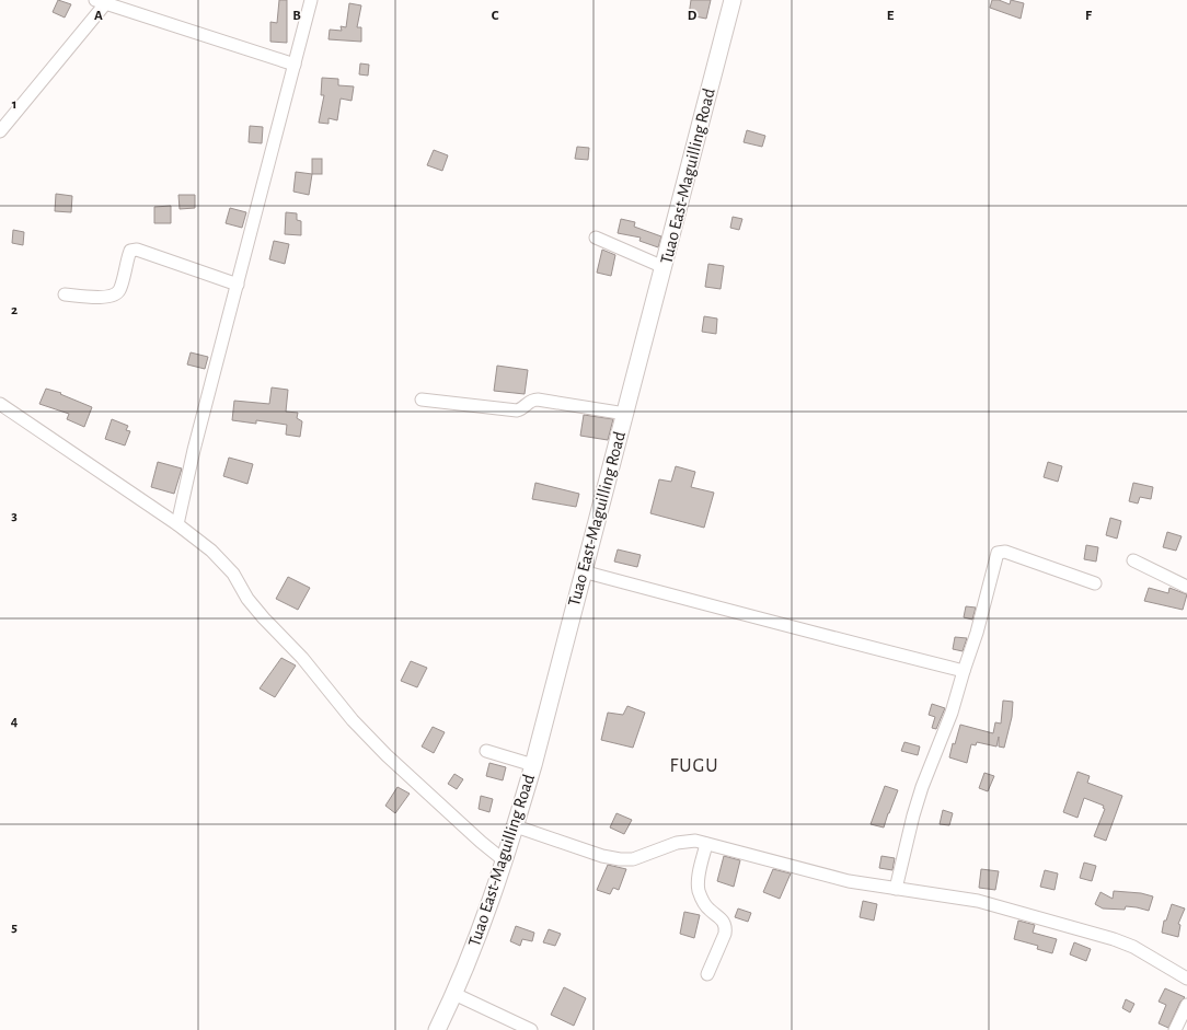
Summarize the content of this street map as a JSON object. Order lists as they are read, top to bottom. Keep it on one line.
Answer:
{"streets":{"main road":["Tuao East-Maguilling Road"]},"districts":["FUGU"],"grid":{"columns":["A","B","C","D","E","F"],"rows":["1","2","3","4","5"]}}
